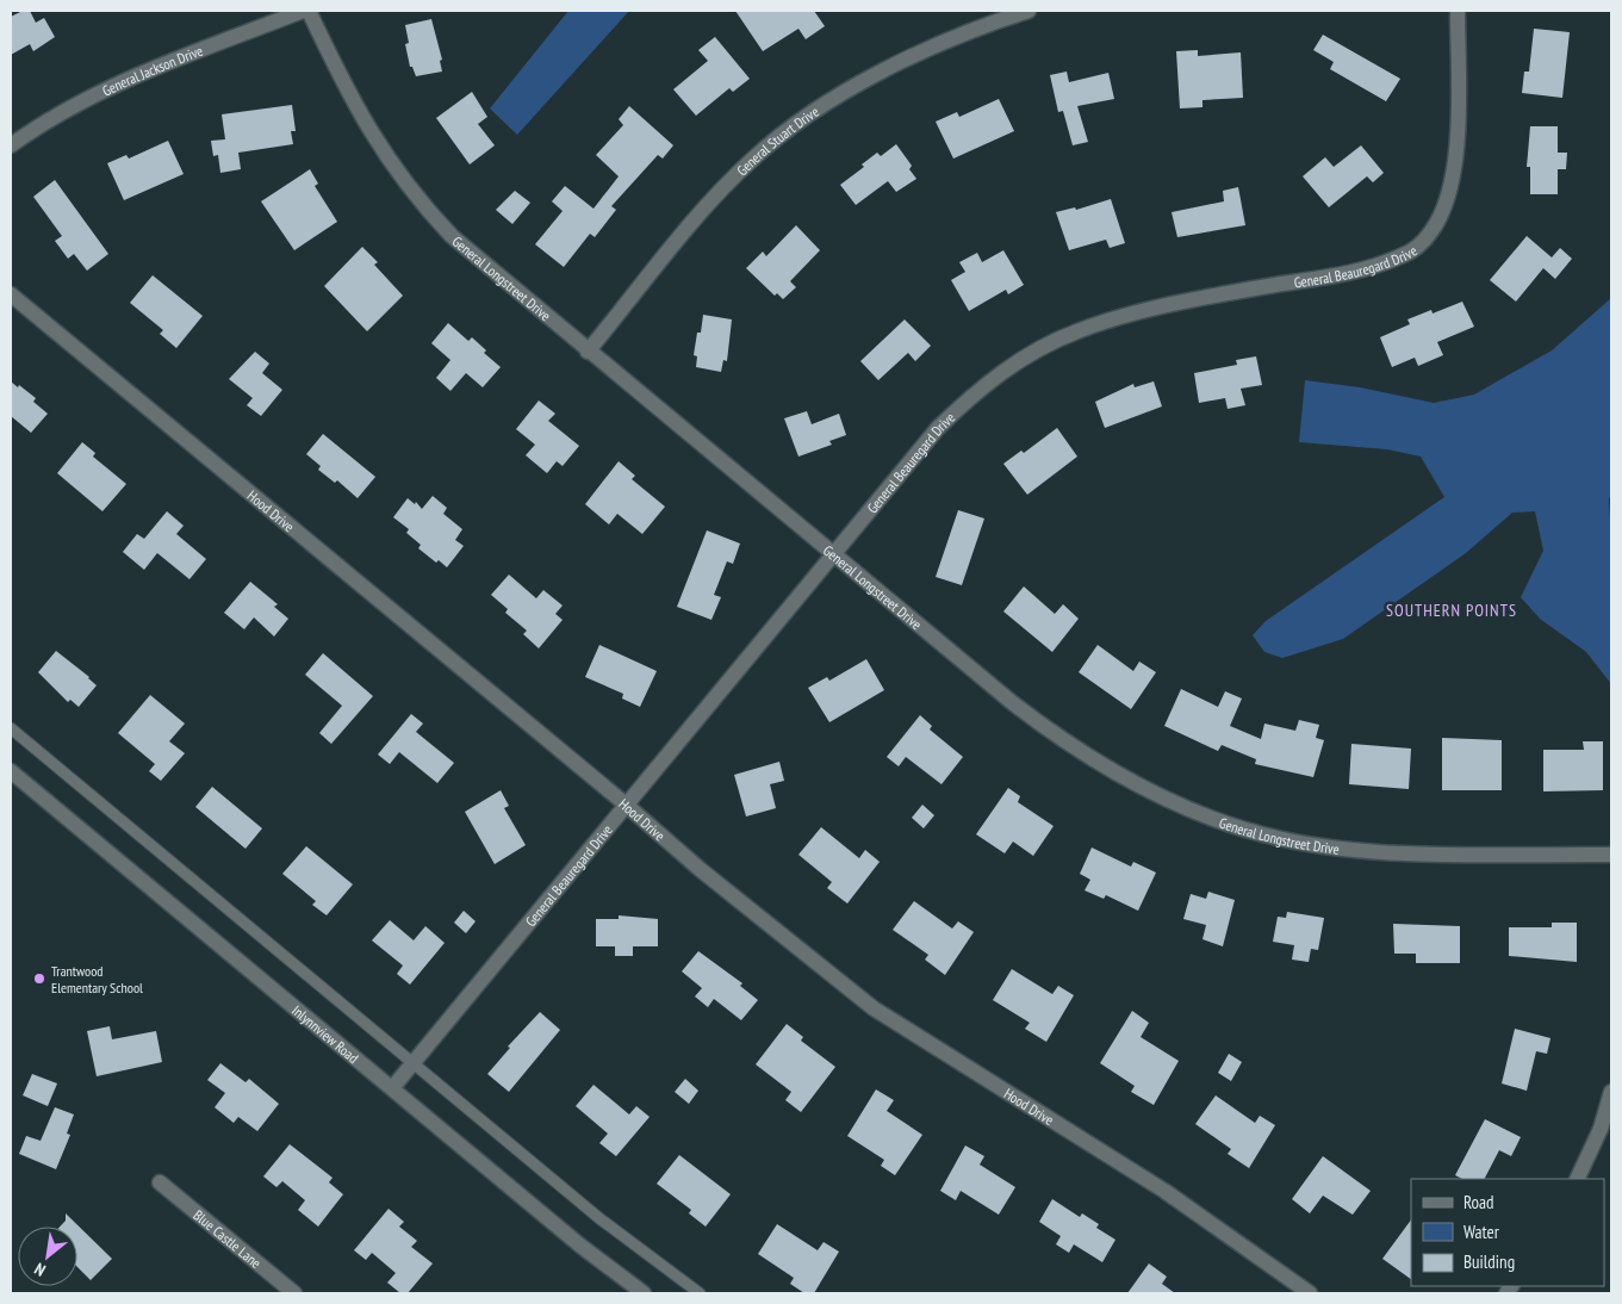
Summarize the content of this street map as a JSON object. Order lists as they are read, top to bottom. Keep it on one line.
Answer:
{"streets":{"street":["General Jackson Drive","General Stuart Drive","General Beauregard Drive","General Longstreet Drive","Hood Drive","Inlynnview Road","Blue Castle Lane"]},"crossings":[["General Stuart Drive","General Longstreet Drive"],["General Beauregard Drive","General Longstreet Drive"],["General Beauregard Drive","Hood Drive"],["General Beauregard Drive","Inlynnview Road"]],"districts":["SOUTHERN POINTS"],"places":["Trantwood Elementary School"],"legend":["Road","Water","Building"],"north":"bottom left"}
